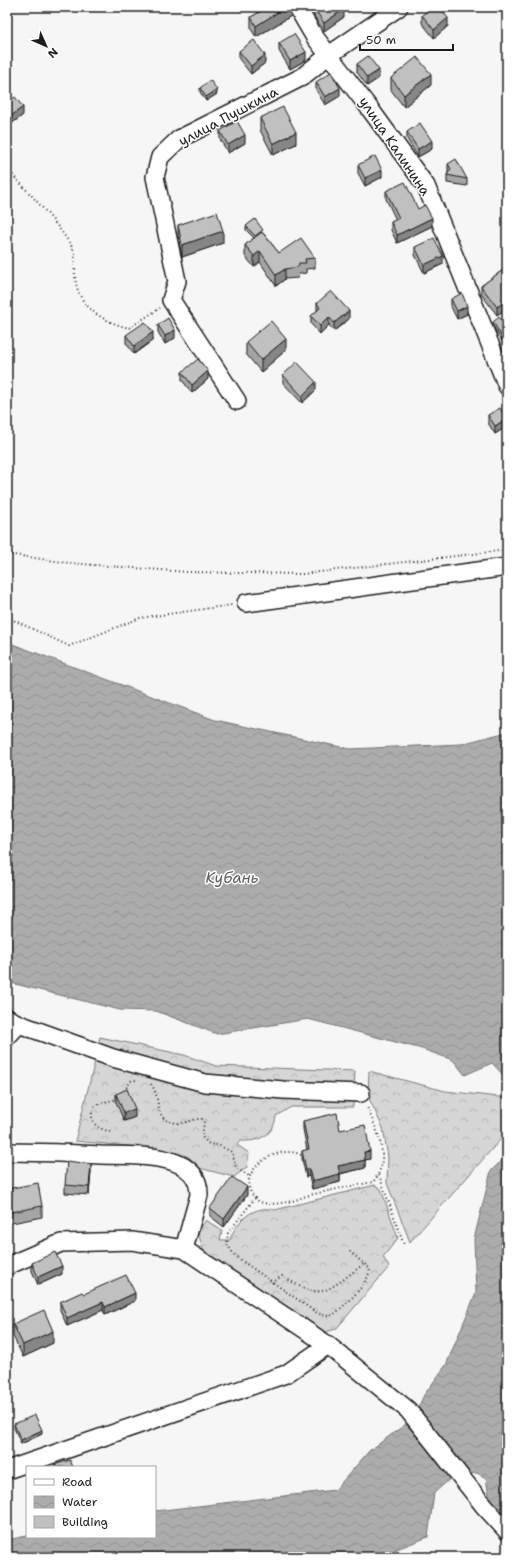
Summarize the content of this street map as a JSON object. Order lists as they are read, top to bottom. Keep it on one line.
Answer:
{"streets":{"street":["улица Пушкина","улица Калинина"]},"crossings":[["улица Пушкина","улица Калинина"]],"water":["Кубань"],"legend":["Road","Water","Building"],"scale_bar":"50 m","north":"bottom right"}
